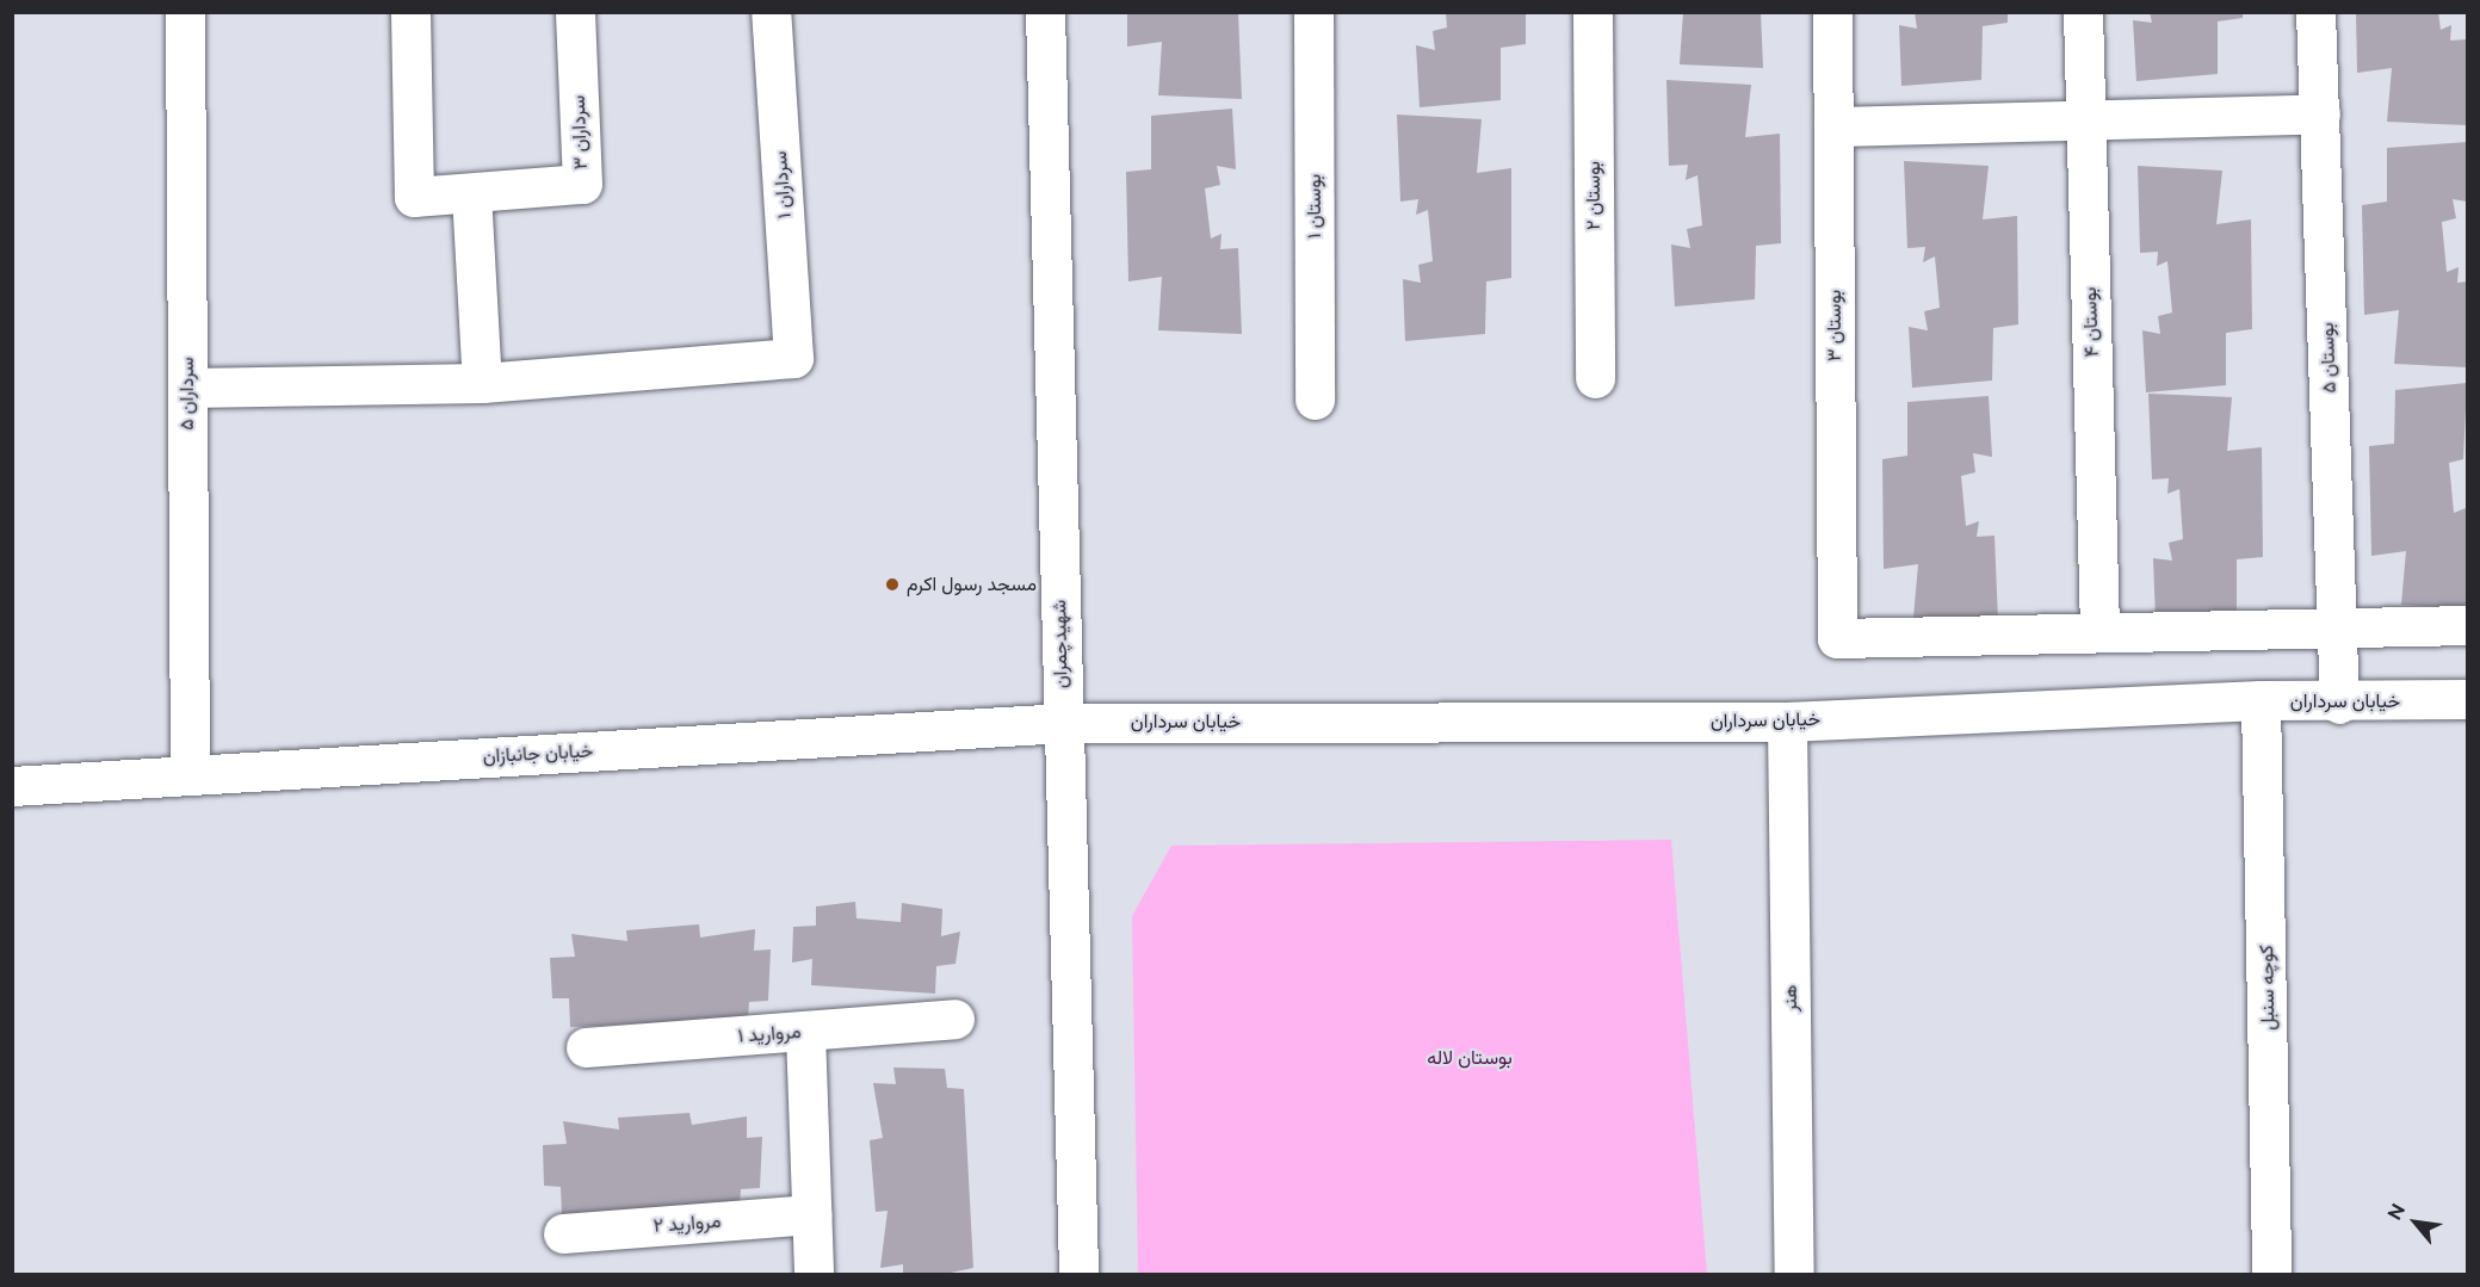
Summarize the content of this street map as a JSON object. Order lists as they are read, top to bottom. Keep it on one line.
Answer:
{"streets":{"street":["سرداران ۳","سرداران ۱","بوستان ۲","بوستان ۱","بوستان ۴","بوستان ۳","بوستان ۵","سرداران ۵","شهیدچمران","خیابان سرداران","خیابان جانبازان","کوچه سنبل","هنر","مروارید ۱","مروارید ۲"]},"crossings":[["بوستان ۴","بوستان ۳"],["بوستان ۵","خیابان سرداران"],["سرداران ۵","خیابان جانبازان"],["شهیدچمران","خیابان سرداران"],["شهیدچمران","خیابان جانبازان"],["خیابان سرداران","خیابان جانبازان"],["خیابان سرداران","کوچه سنبل"],["خیابان سرداران","هنر"]],"parks":["بوستان لاله"],"places":["مسجد رسول اکرم"],"north":"top left"}
